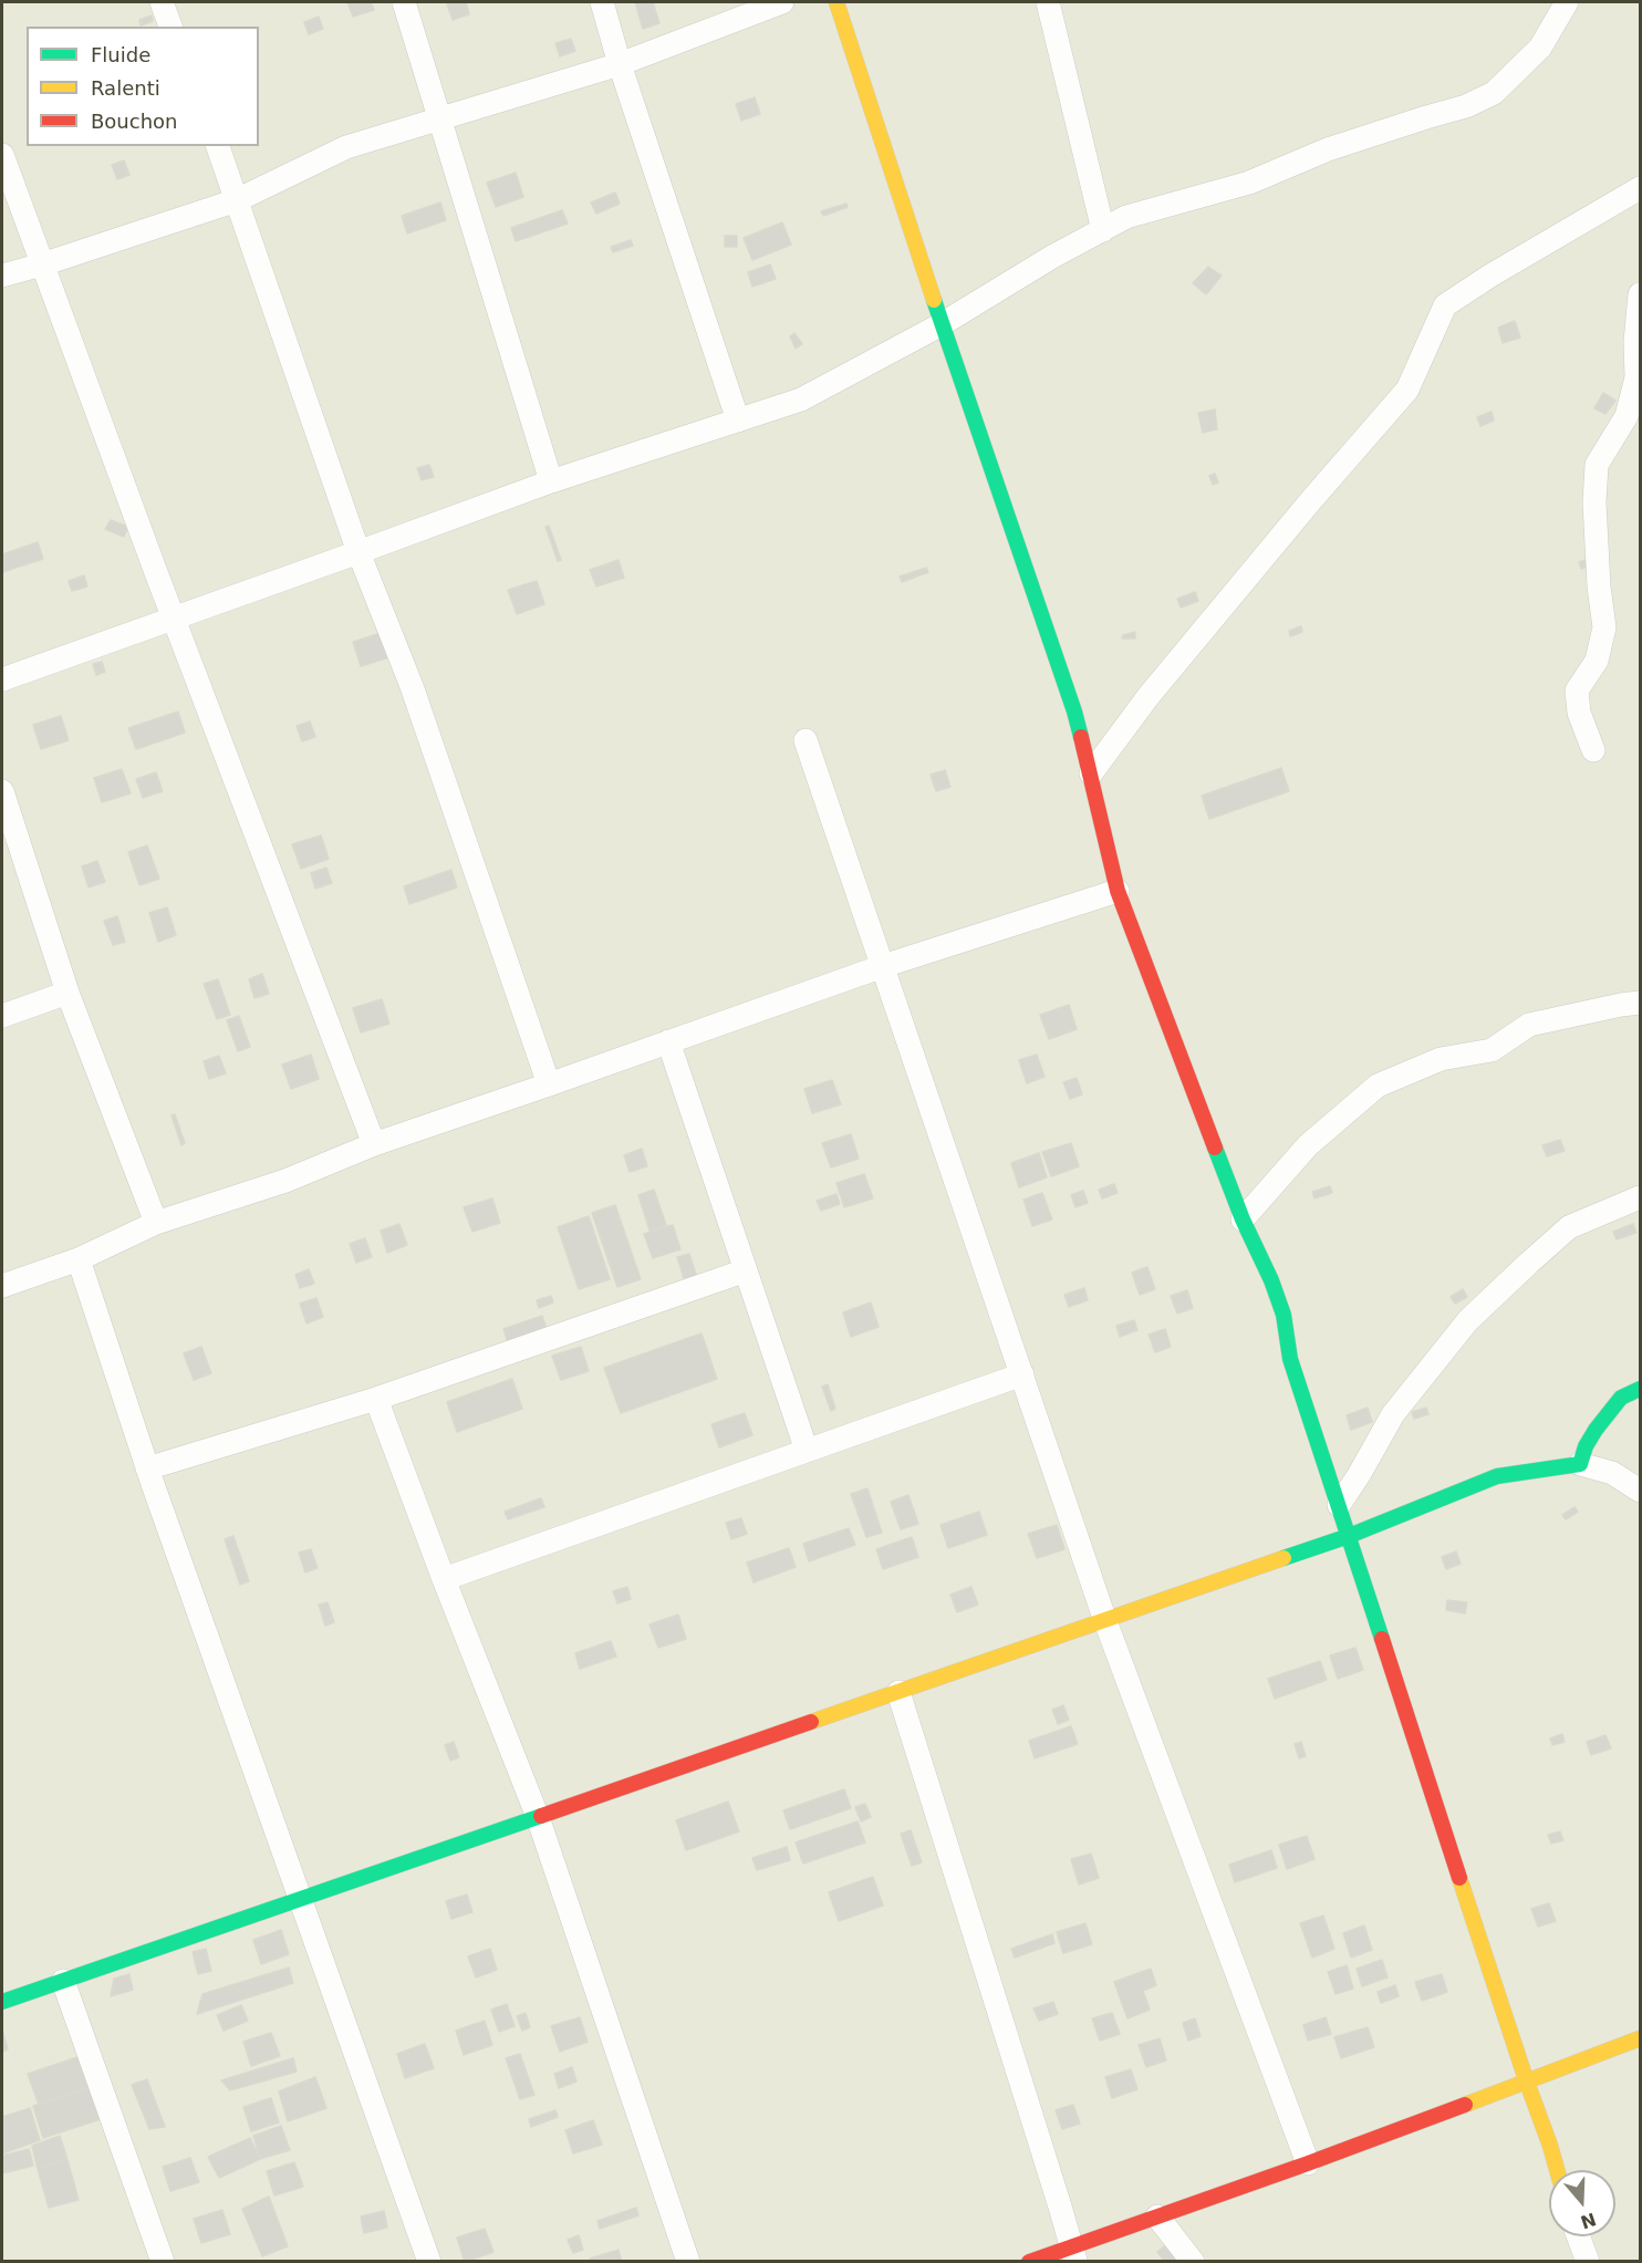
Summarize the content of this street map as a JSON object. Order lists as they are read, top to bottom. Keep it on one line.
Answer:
{"legend":["Fluide","Ralenti","Bouchon"],"north":"bottom"}
